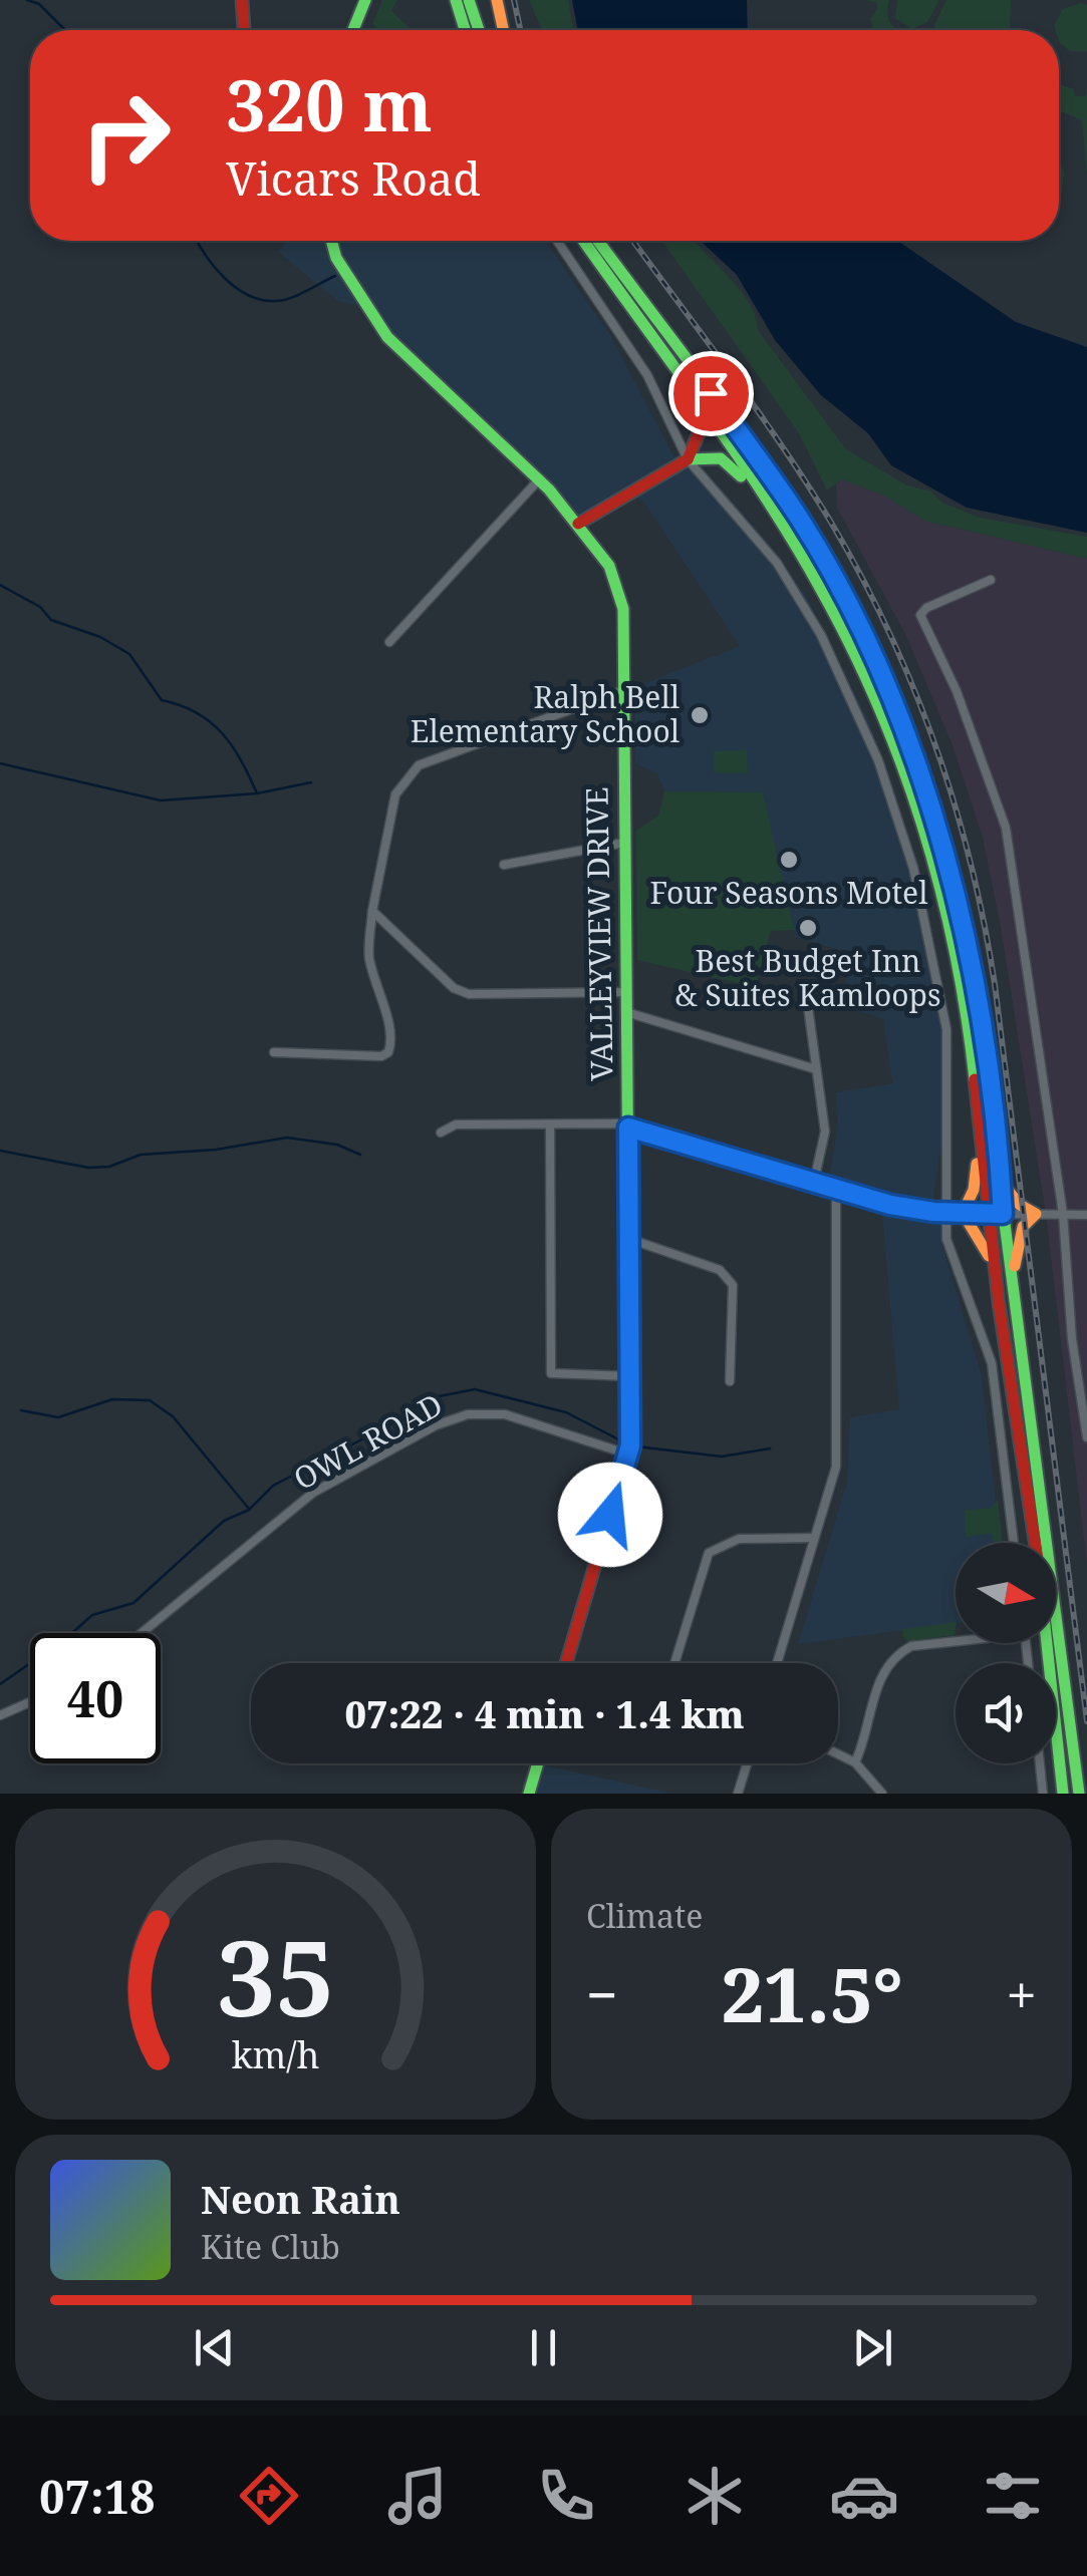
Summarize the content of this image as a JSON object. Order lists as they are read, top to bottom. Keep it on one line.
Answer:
{"streets":{"main road":["VALLEYVIEW DRIVE"],"street":["OWL ROAD"]},"crossings":[["VALLEYVIEW DRIVE","OWL ROAD"]],"places":["Ralph Bell Elementary School","Four Seasons Motel","Best Budget Inn & Suites Kamloops"],"north":"right","page":{"turn":["320 m","Vicars Road"],"limit":"40","trip":"07:22 · 4 min · 1.4 km","tile":"Climate","heat":["−","21.5°","+"],"song":["Neon Rain","Kite Club"],"tabs":"07:18","gauge":["35","km/h"]}}
